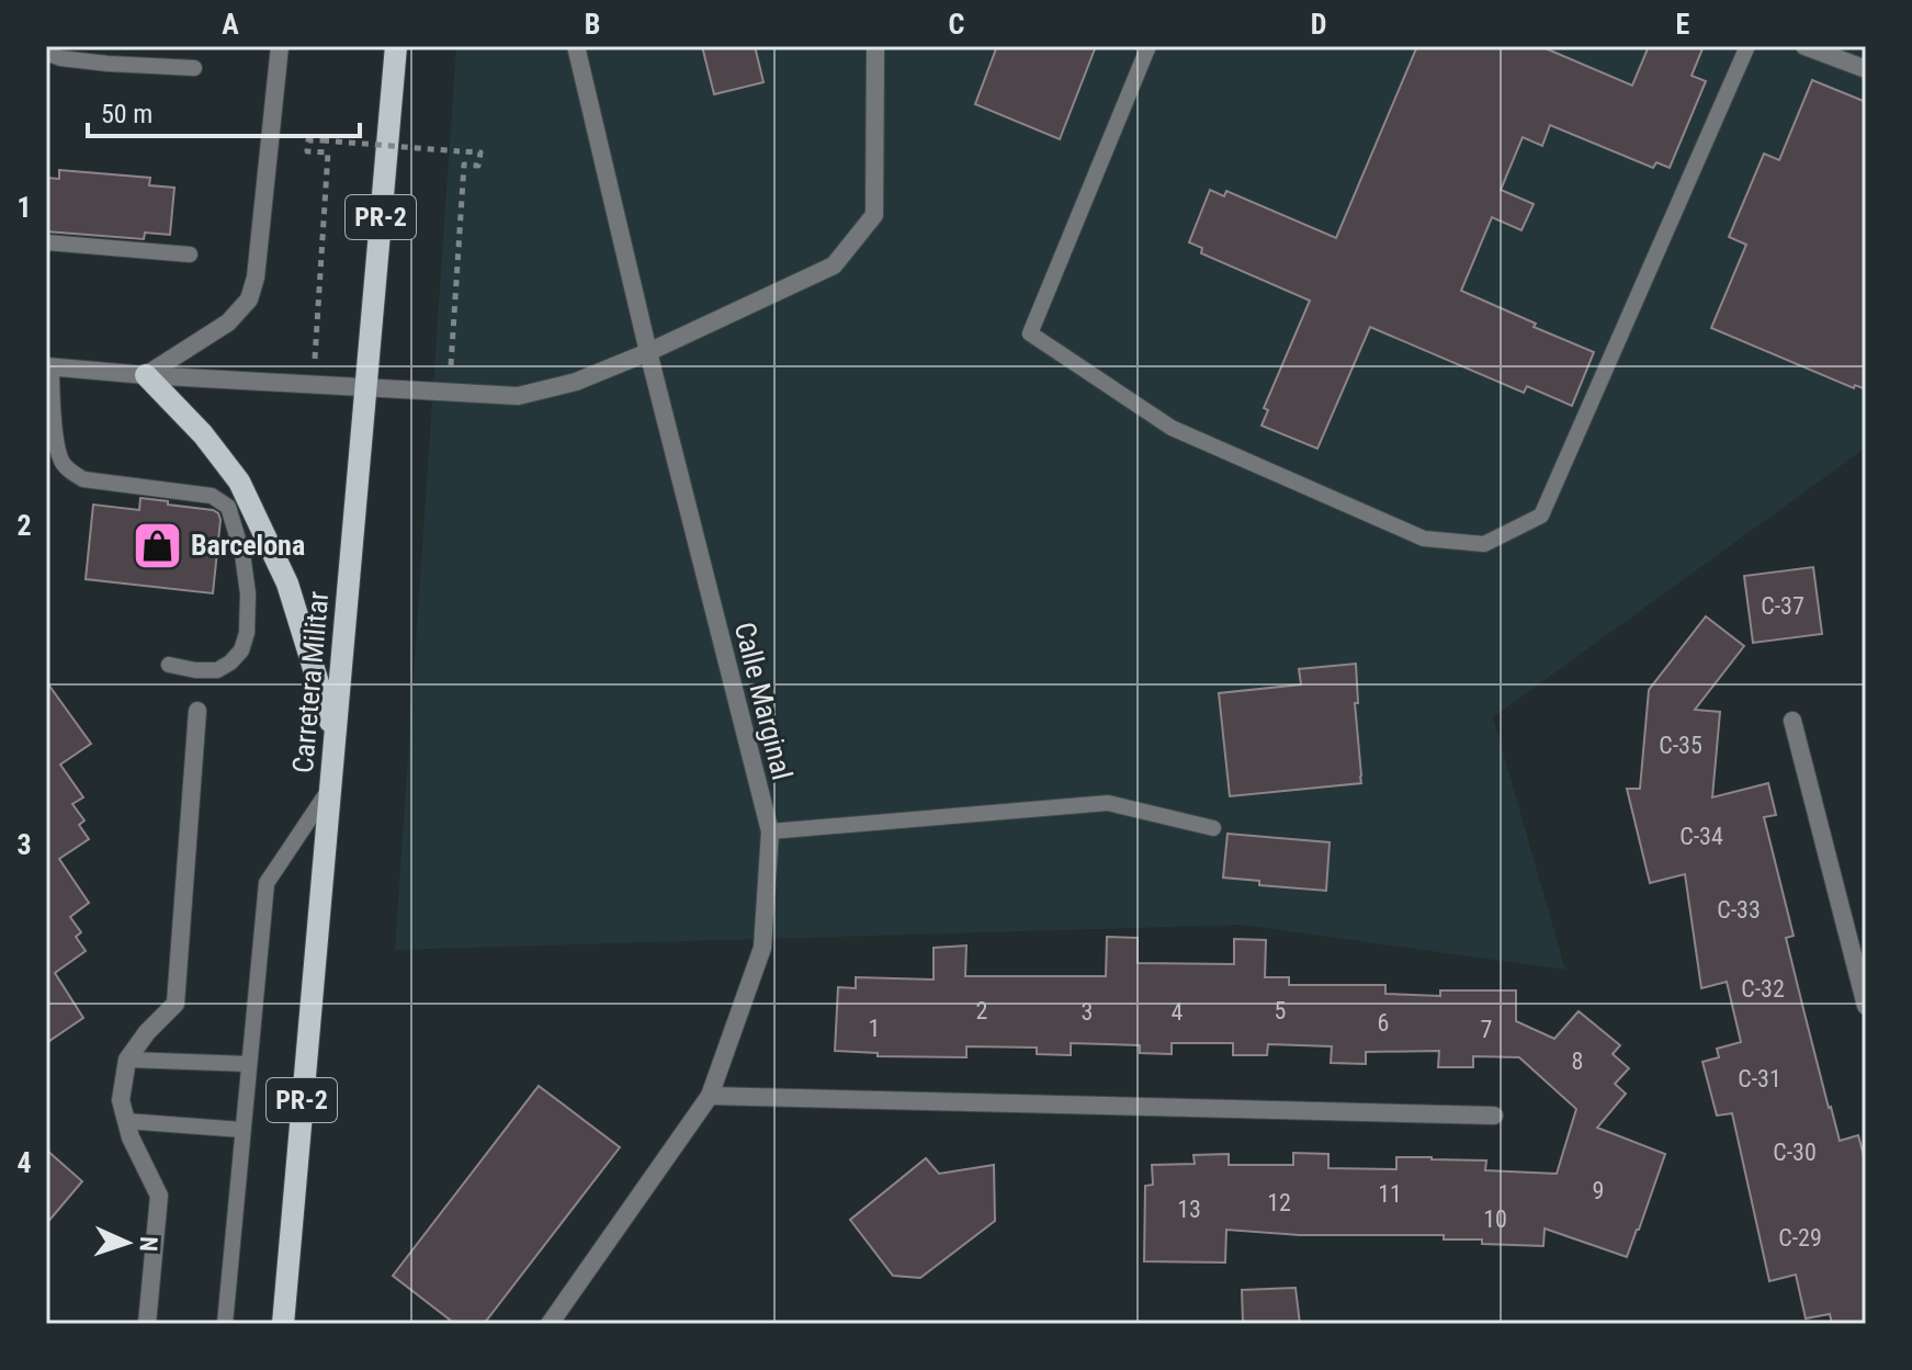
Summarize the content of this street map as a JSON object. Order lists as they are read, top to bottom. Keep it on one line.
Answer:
{"streets":{"main road":["PR-2","Carretera Militar"],"street":["Calle Marginal"]},"places":{"shop":["Barcelona"]},"house_numbers":["C-37","C-35","C-34","C-33","C-32","2","5","3","4","6","1","7","8","C-31","C-30","9","11","12","13","10","C-29"],"scale_bar":"50 m","north":"right","grid":{"columns":["A","B","C","D","E"],"rows":["1","2","3","4"]}}
